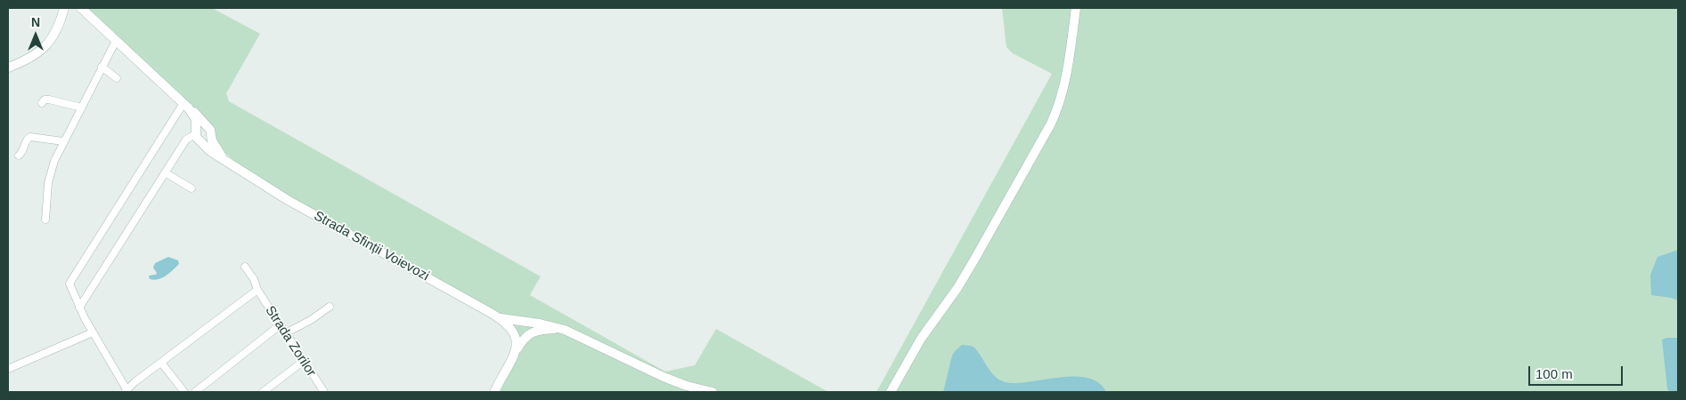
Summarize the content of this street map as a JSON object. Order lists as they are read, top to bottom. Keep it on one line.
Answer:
{"streets":{"street":["Strada Sfinții Voievozi","Strada Zorilor"]},"scale_bar":"100 m","north":"top"}
